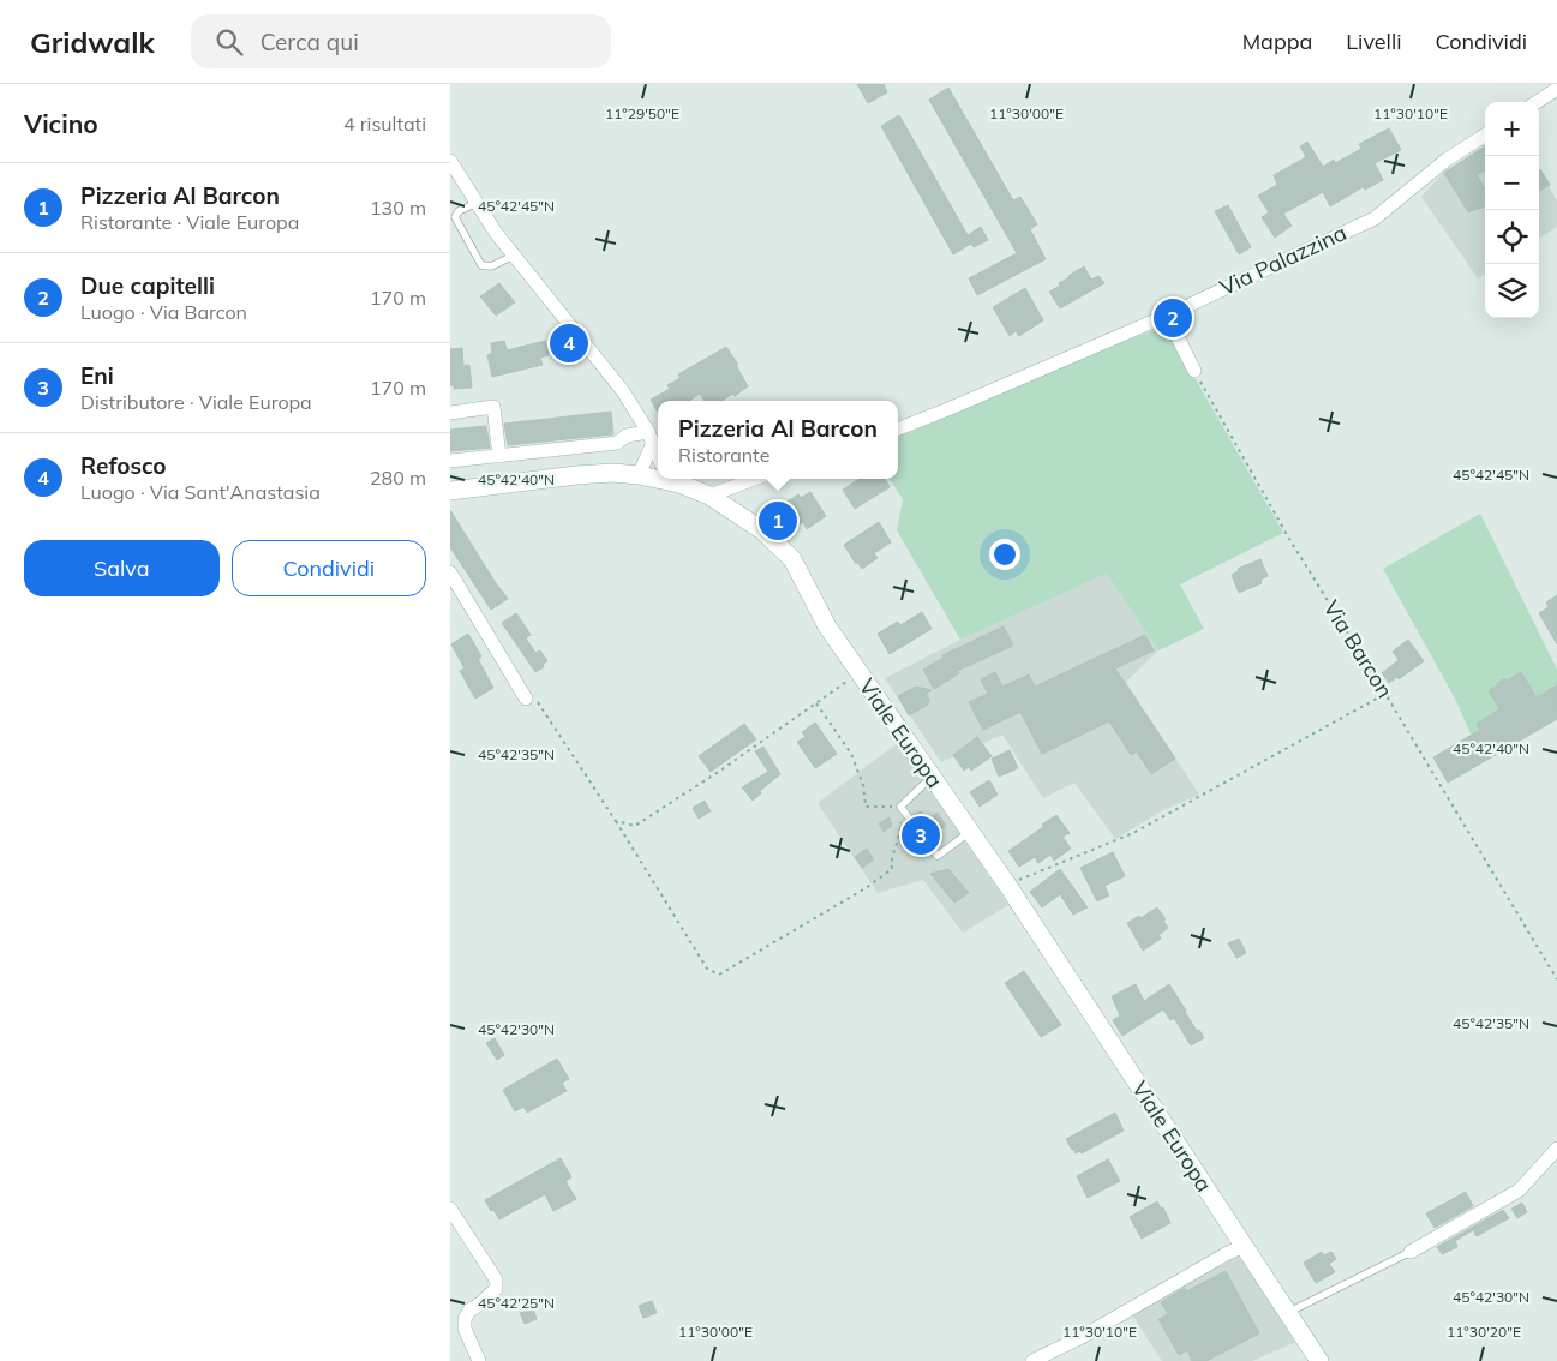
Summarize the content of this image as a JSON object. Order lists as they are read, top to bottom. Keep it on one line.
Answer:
{"streets":{"main road":["Viale Europa"],"street":["Via Palazzina"],"path":["Via Barcon"]},"page":{"header":"Gridwalk","search":"Cerca qui","nav":["Mappa","Livelli","Condividi"],"heading":["Vicino","4 risultati"],"map_buttons":["+","−"],"list":[{"mark":"1","name":"Pizzeria Al Barcon","note":"Ristorante · Viale Europa","value":"130 m"},{"mark":"2","name":"Due capitelli","note":"Luogo · Via Barcon","value":"170 m"},{"mark":"3","name":"Eni","note":"Distributore · Viale Europa","value":"170 m"},{"mark":"4","name":"Refosco","note":"Luogo · Via Sant'Anastasia","value":"280 m"}],"pins":["2","4","1","3"],"popup":["Pizzeria Al Barcon","Ristorante"],"buttons":["Salva","Condividi"]},"coordinates":["11°30'00\"E","11°30'10\"E","11°29'50\"E","45°42'45\"N","45°42'40\"N","45°42'35\"N","45°42'30\"N","45°42'25\"N","11°30'20\"E"]}
